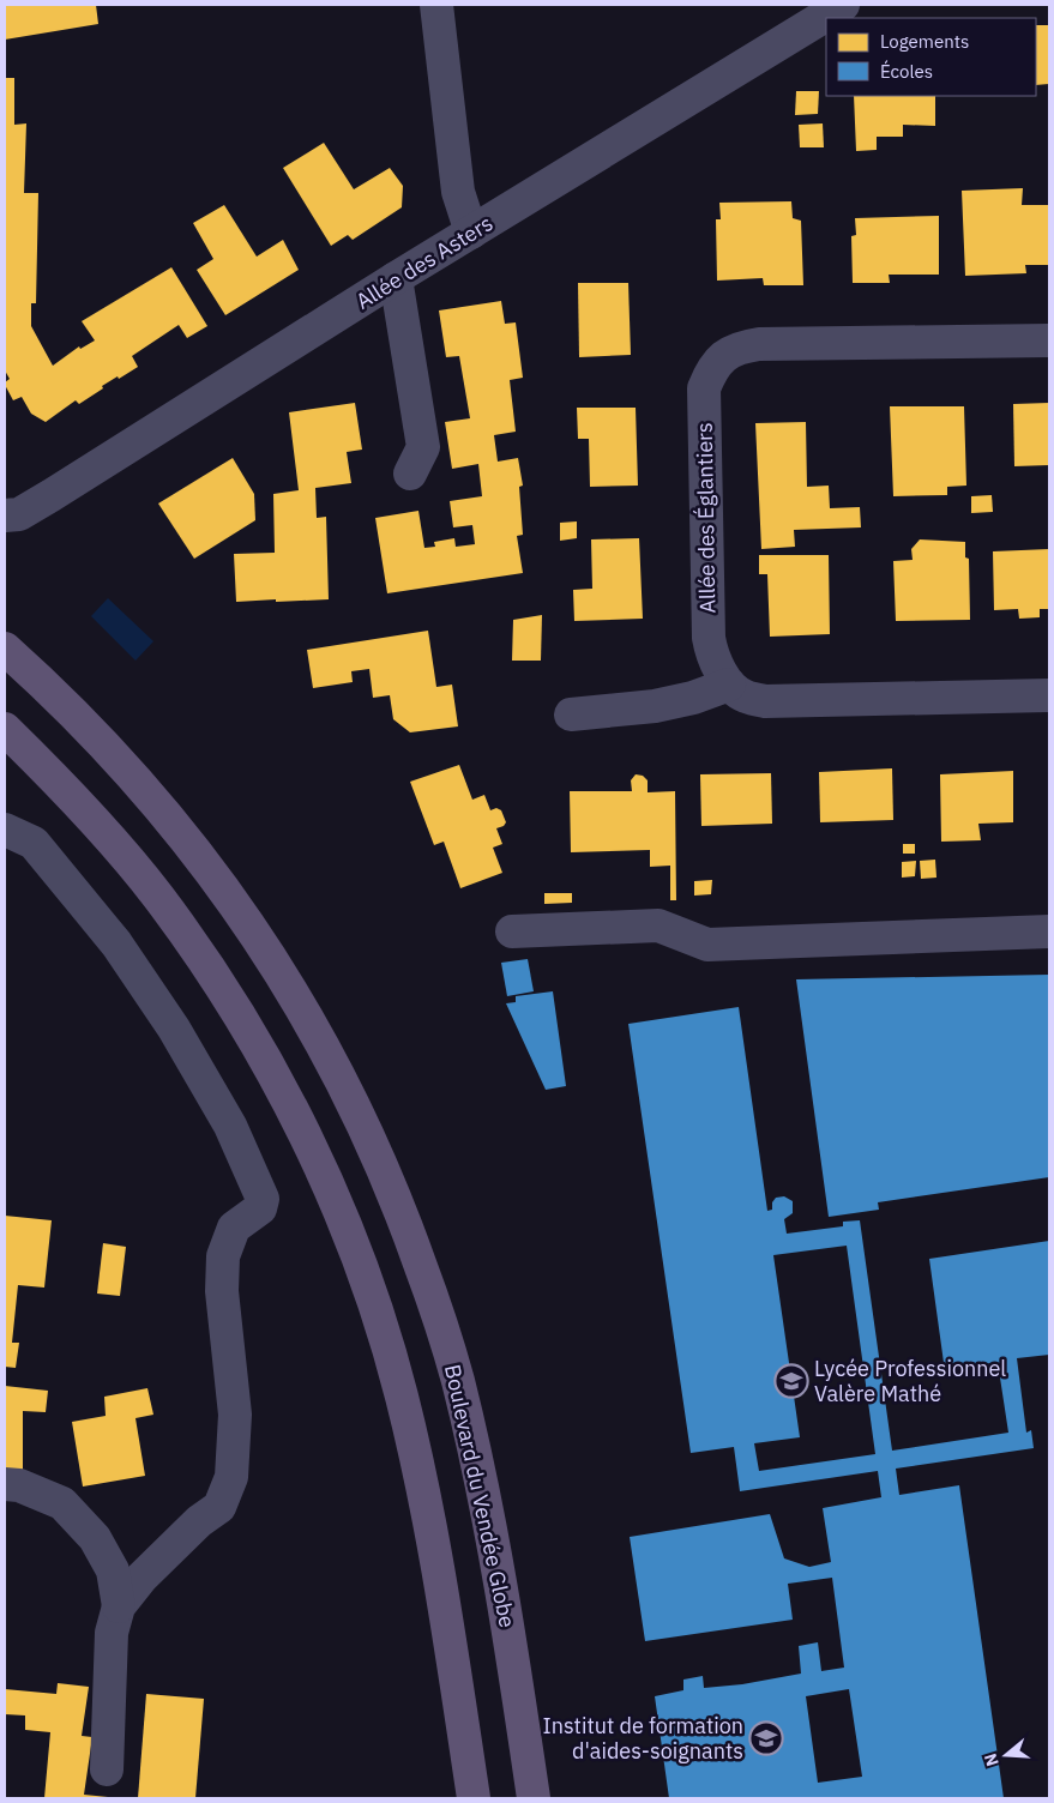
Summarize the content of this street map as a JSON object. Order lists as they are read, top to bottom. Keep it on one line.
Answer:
{"streets":{"main road":["Boulevard du Vendée Globe"],"street":["Allée des Asters","Allée des Églantiers"]},"places":{"school or university":["Lycée Professionnel Valère Mathé","Institut de formation d'aides-soignants"]},"legend":["Logements","Écoles"],"north":"left"}
